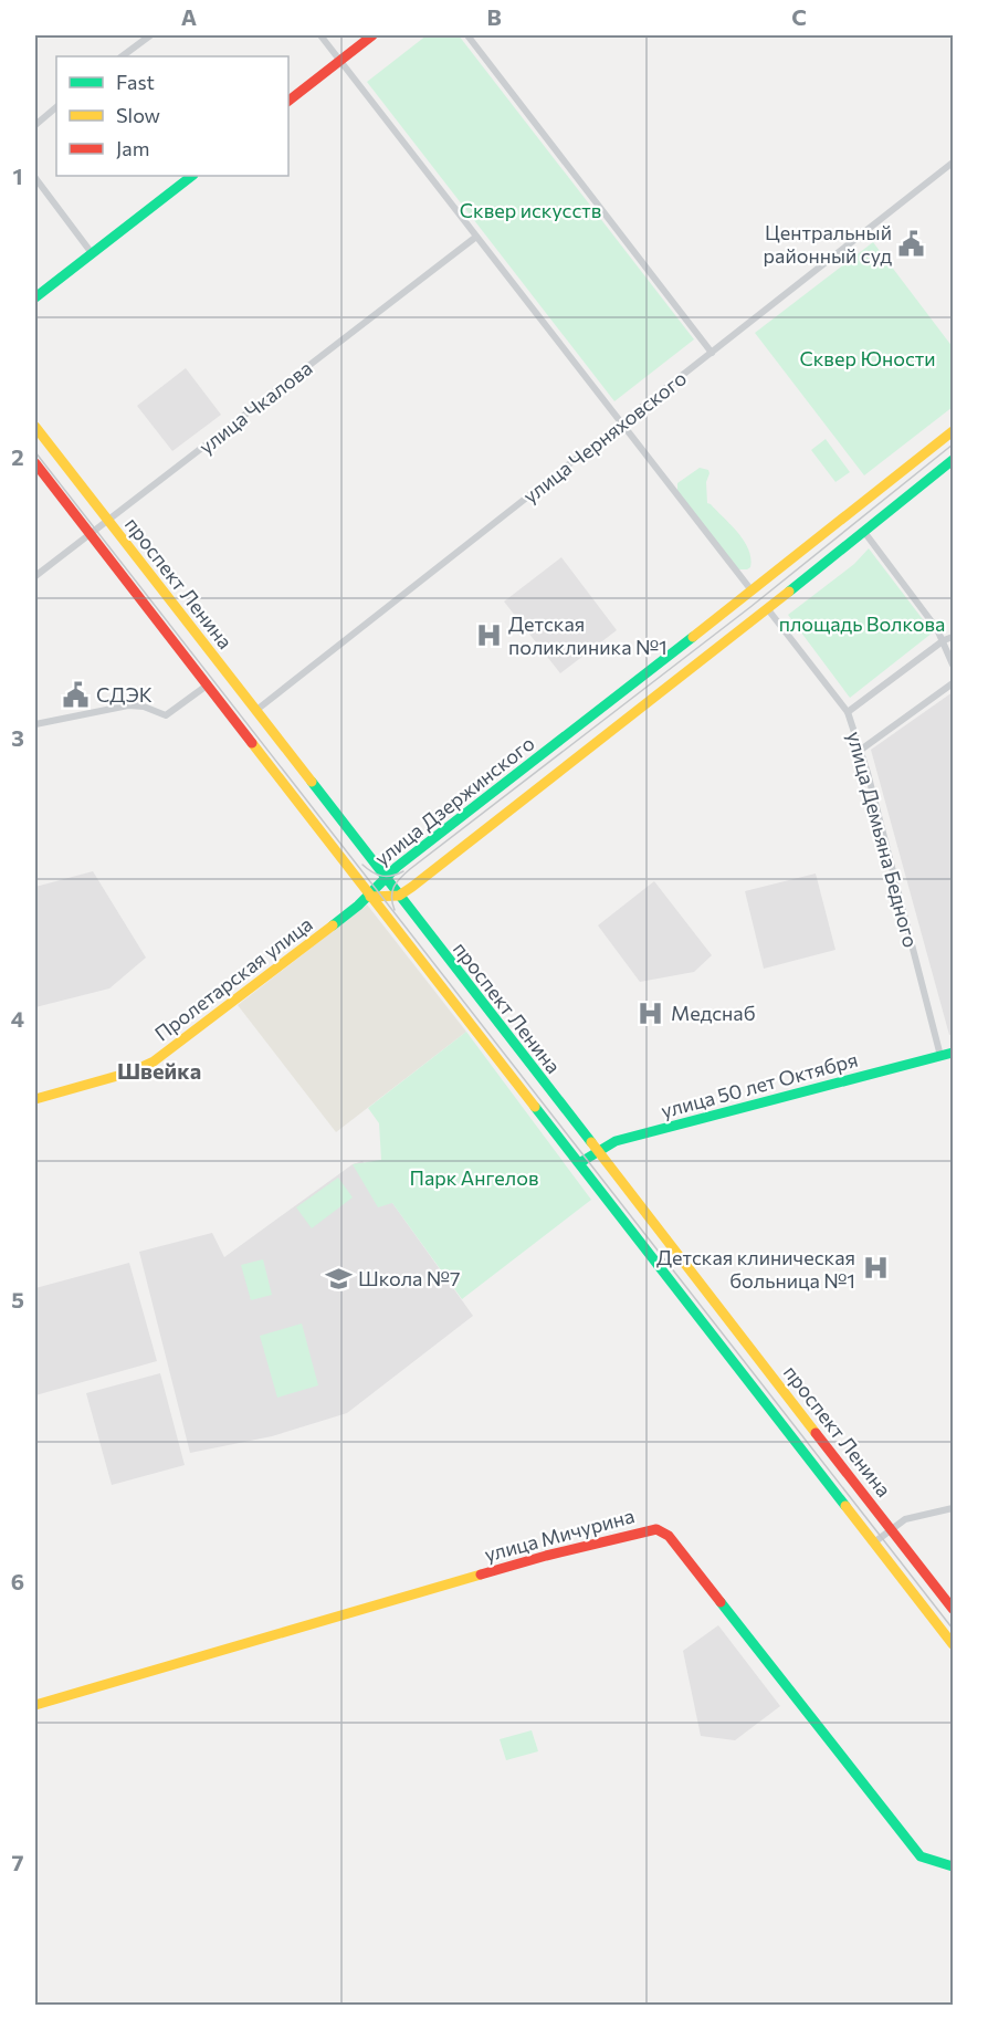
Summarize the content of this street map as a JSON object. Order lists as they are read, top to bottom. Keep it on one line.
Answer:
{"streets":{"street":["улица Чкалова","улица Черняховского","проспект Ленина","улица Дзержинского","улица Демьяна Бедного","Пролетарская улица","улица 50 лет Октября","улица Мичурина"]},"crossings":[["улица Чкалова","проспект Ленина"],["улица Черняховского","проспект Ленина"],["проспект Ленина","улица Дзержинского"],["проспект Ленина","Пролетарская улица"],["проспект Ленина","улица 50 лет Октября"],["улица Дзержинского","улица Демьяна Бедного"],["улица Дзержинского","Пролетарская улица"],["улица Демьяна Бедного","улица 50 лет Октября"]],"districts":["Швейка"],"parks":["Сквер искусств","Сквер Юности","площадь Волкова","Парк Ангелов"],"places":{"public building":["Центральный районный суд","СДЭК"],"hospital":["Детская поликлиника №1","Медснаб","Детская клиническая больница №1"],"school or university":["Школа №7"]},"legend":["Fast","Slow","Jam"],"grid":{"columns":["A","B","C"],"rows":["1","2","3","4","5","6","7"]}}
